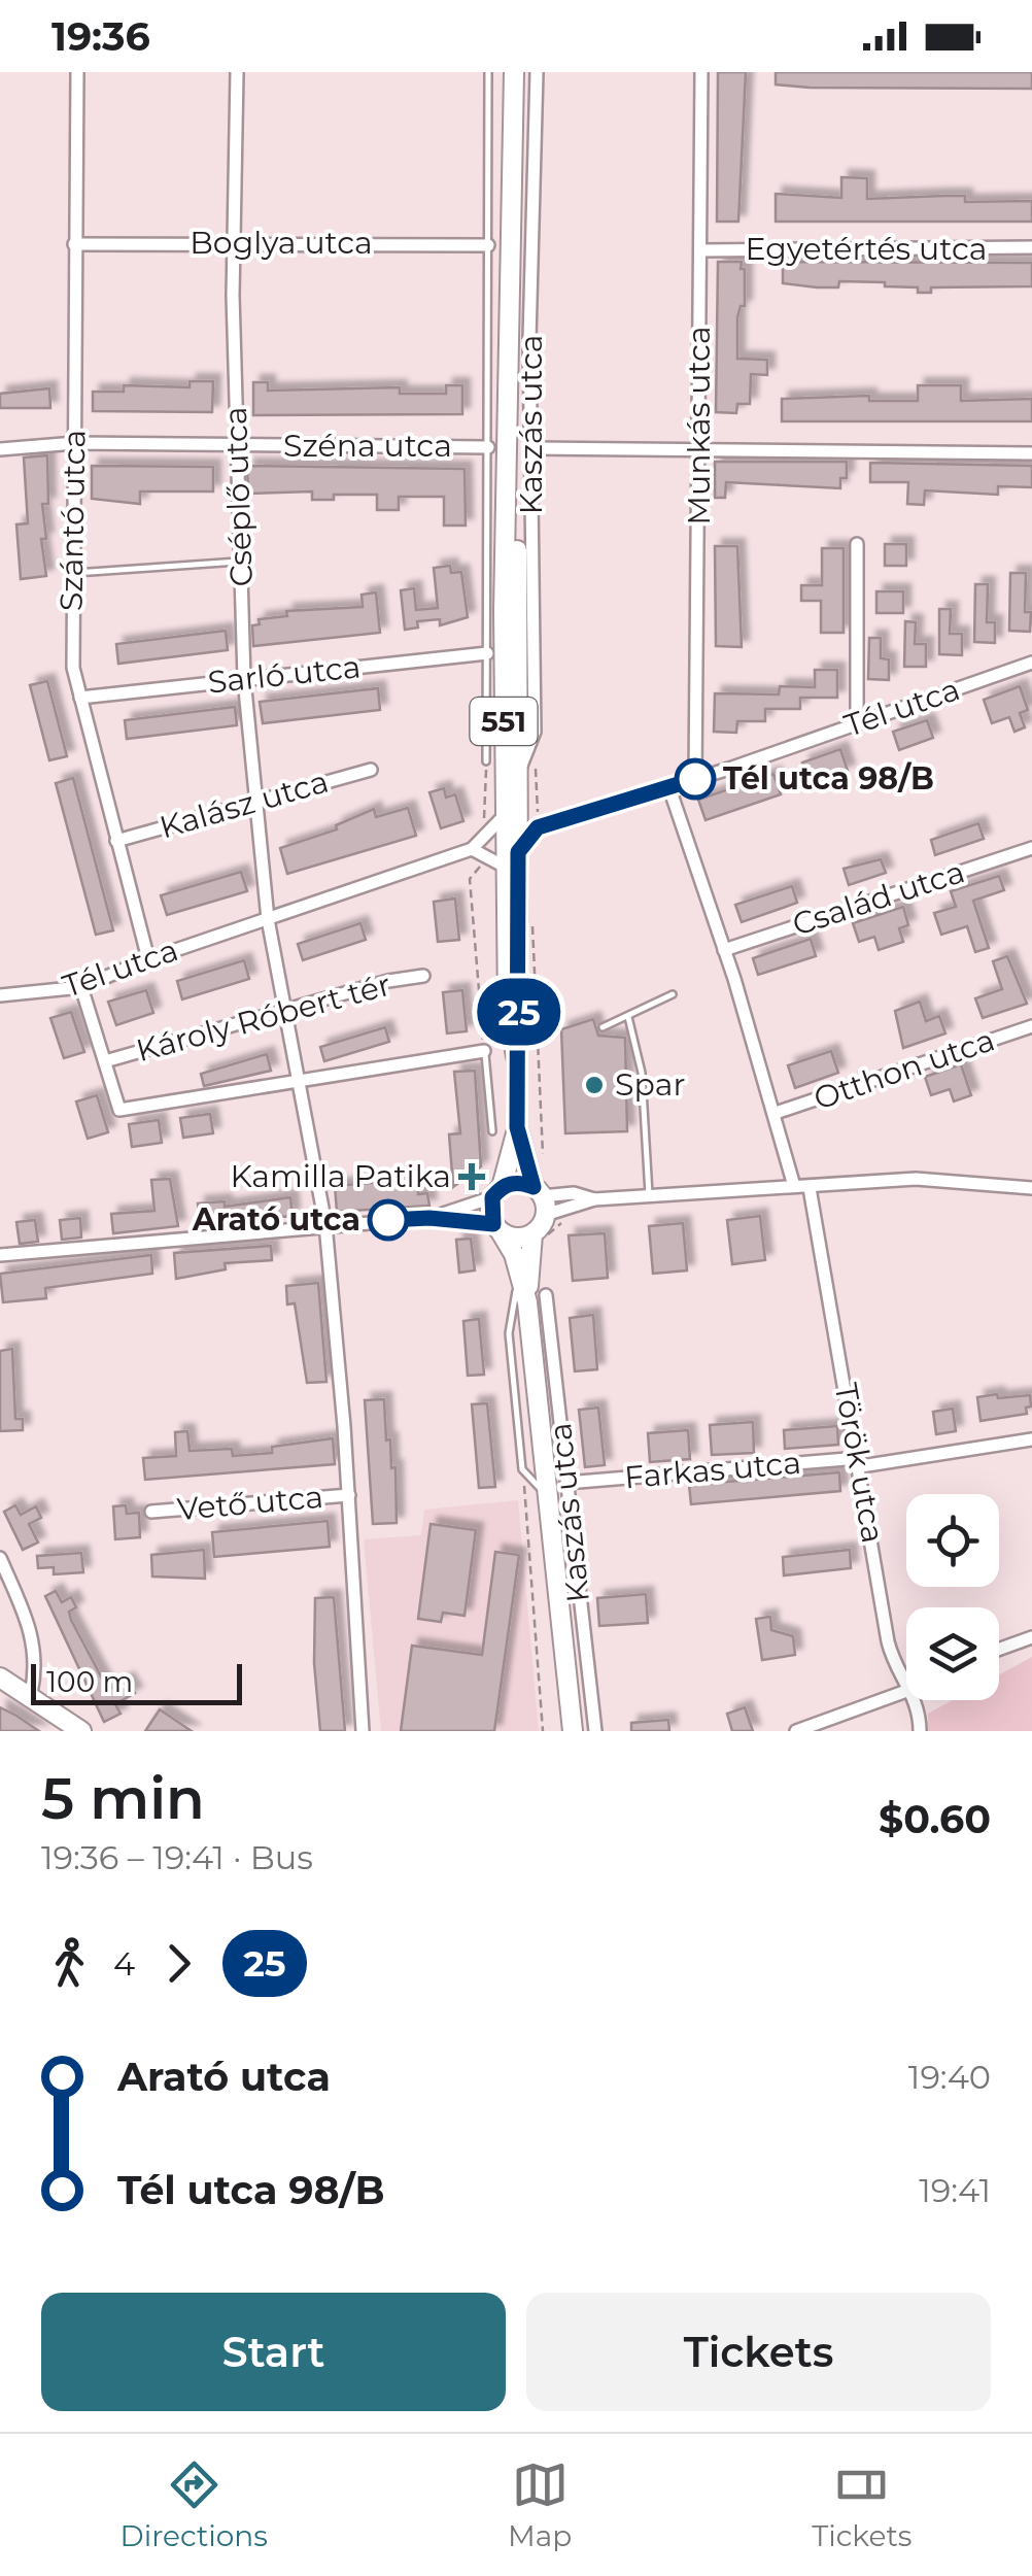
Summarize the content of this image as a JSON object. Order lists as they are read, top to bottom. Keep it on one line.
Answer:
{"streets":{"main road":["551"],"street":["Boglya utca","Egyetértés utca","Kaszás utca","Munkás utca","Széna utca","Cséplő utca","Szántó utca","Sarló utca","Tél utca","Kalász utca","Család utca","Károly Róbert tér","Otthon utca","Török utca","Farkas utca","Vető utca"]},"crossings":[["Boglya utca","Cséplő utca"],["Boglya utca","Szántó utca"],["Egyetértés utca","Munkás utca"],["Kaszás utca","551"],["Kaszás utca","Farkas utca"],["Munkás utca","Tél utca"],["Széna utca","Cséplő utca"],["Széna utca","Szántó utca"],["Cséplő utca","Sarló utca"],["Cséplő utca","Tél utca"],["Cséplő utca","Kalász utca"],["Szántó utca","Sarló utca"],["Szántó utca","Tél utca"],["Szántó utca","Kalász utca"],["Tél utca","551"],["Tél utca","Károly Róbert tér"],["Török utca","Farkas utca"]],"places":{"other":["Tél utca 98/B","Spar","Arató utca"],"health":["Kamilla Patika"]},"lines":["bus line 25"],"scale_bar":"100 m","page":{"status":"19:36","on_map":"25","scale":"100 m","heading":["5 min","19:36 – 19:41 · Bus","$0.60"],"legs":["4","25"],"list":[{"name":"Arató utca","value":"19:40"},{"name":"Tél utca 98/B","value":"19:41"}],"buttons":["Start","Tickets"],"tabs":["Directions","Map","Tickets"]}}
